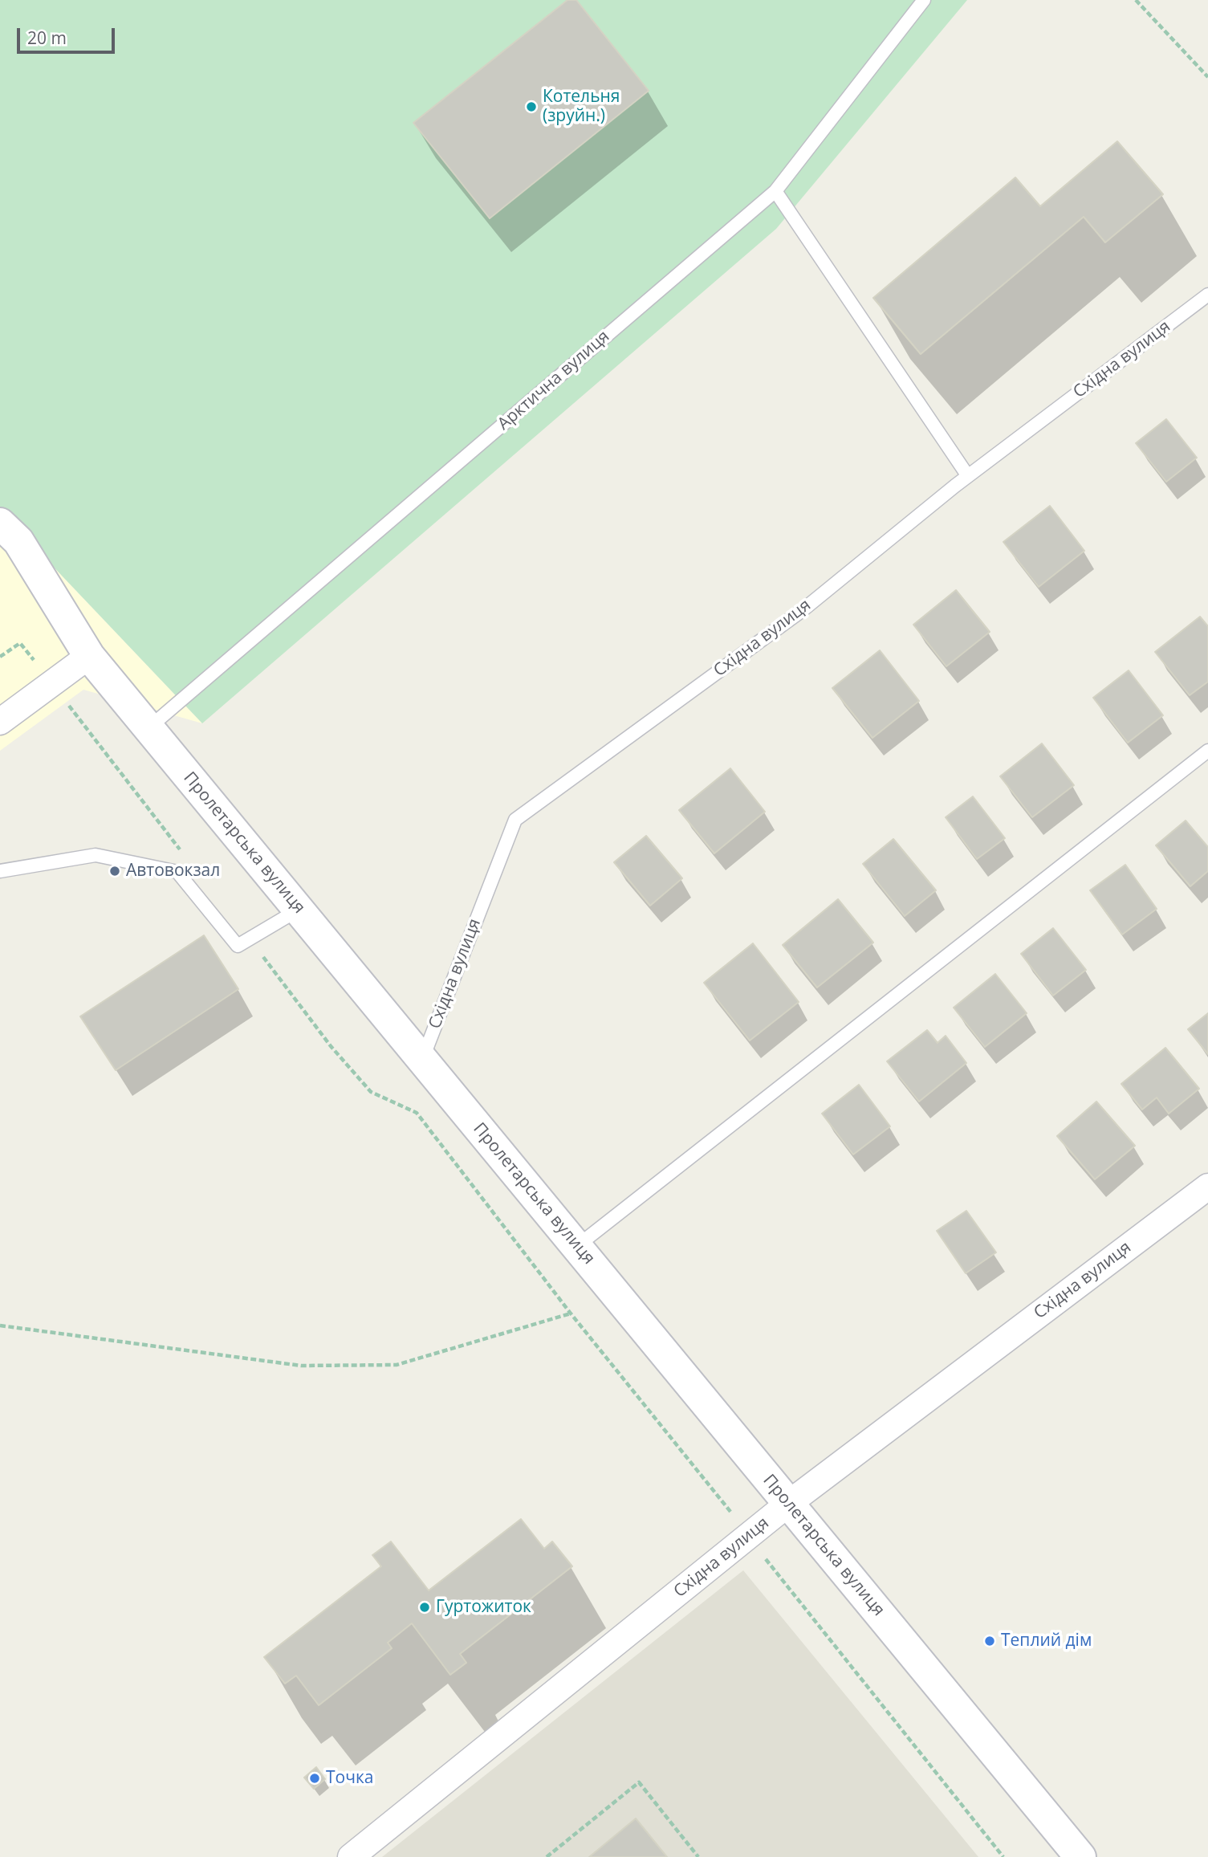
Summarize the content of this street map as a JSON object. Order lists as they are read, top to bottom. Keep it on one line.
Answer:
{"streets":{"street":["Східна вулиця","Пролетарська вулиця"],"lane":["Арктична вулиця"]},"crossings":[["Східна вулиця","Пролетарська вулиця"],["Арктична вулиця","Пролетарська вулиця"]],"places":["Котельня (зруйн.)","Автовокзал","Гуртожиток","Теплий дім","Точка"],"scale_bar":"20 m"}
